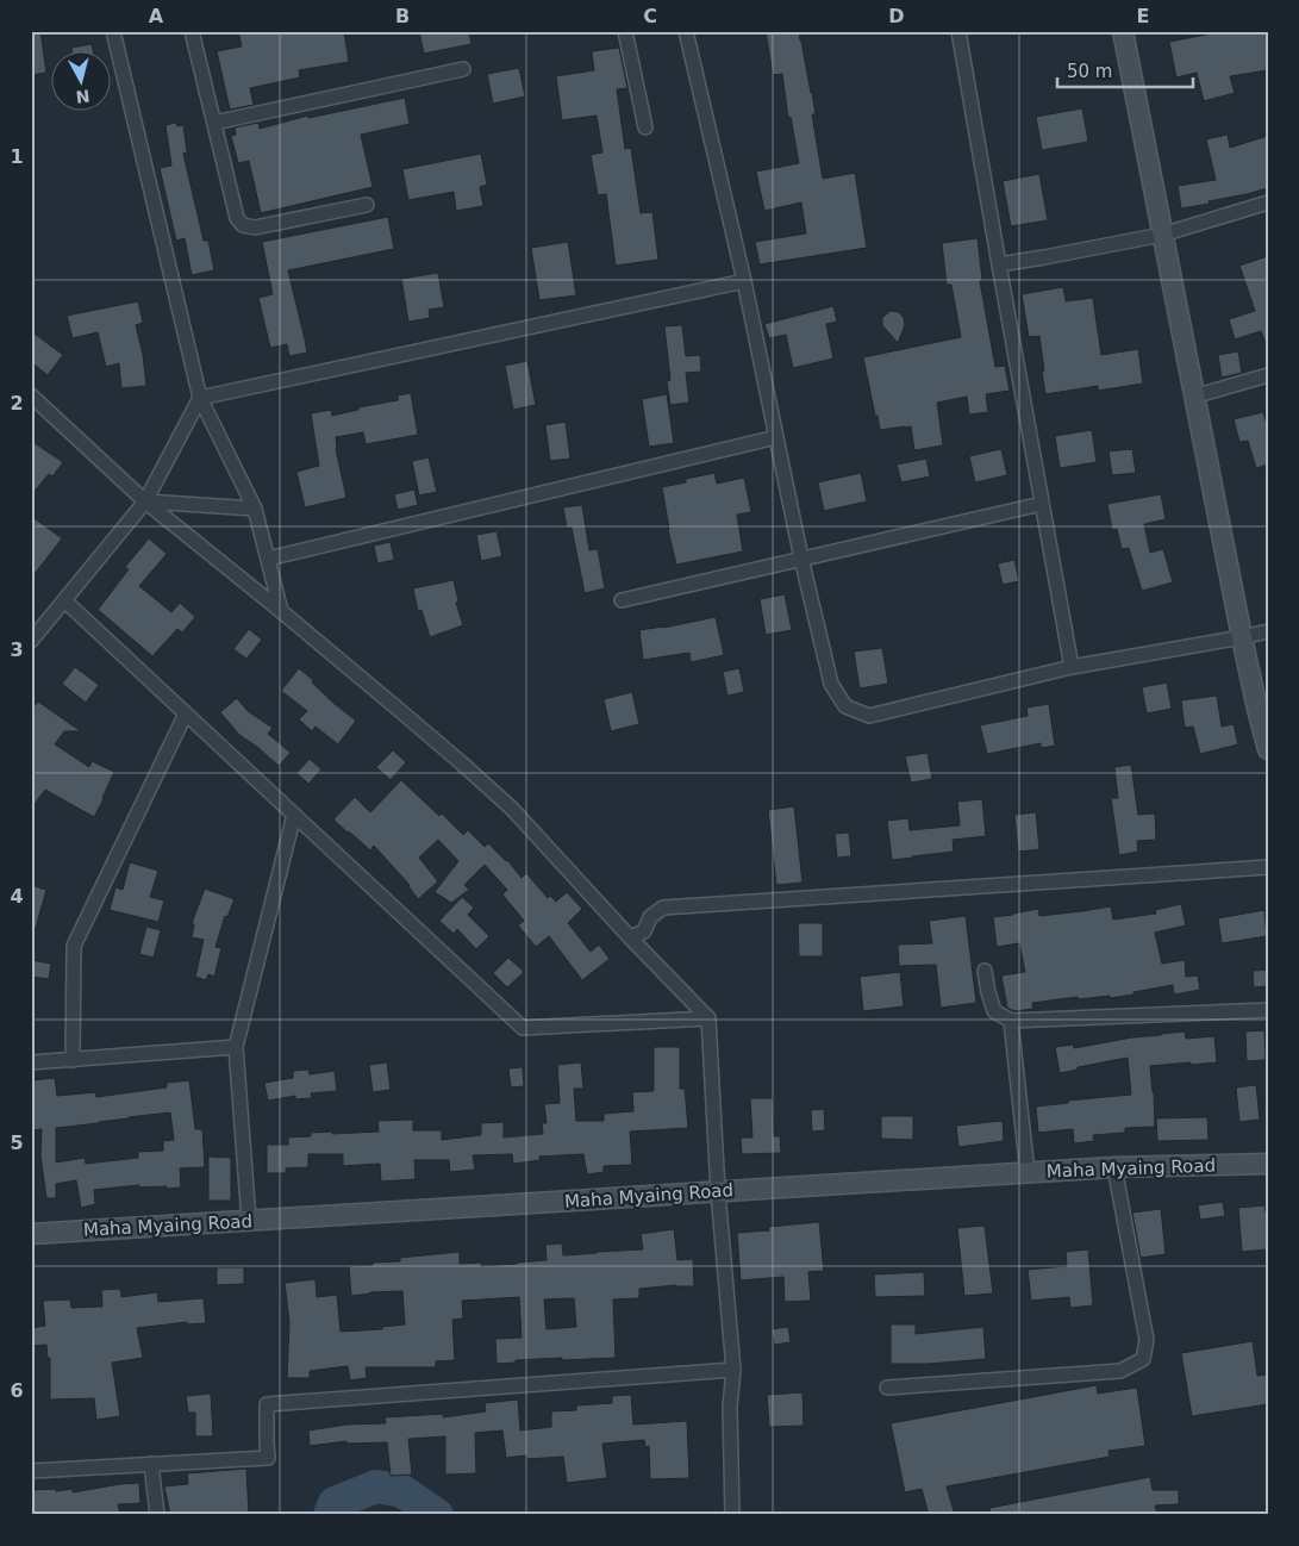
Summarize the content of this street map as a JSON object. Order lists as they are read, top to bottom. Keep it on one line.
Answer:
{"streets":{"street":["Maha Myaing Road"]},"scale_bar":"50 m","north":"bottom","grid":{"columns":["A","B","C","D","E"],"rows":["1","2","3","4","5","6"]}}
